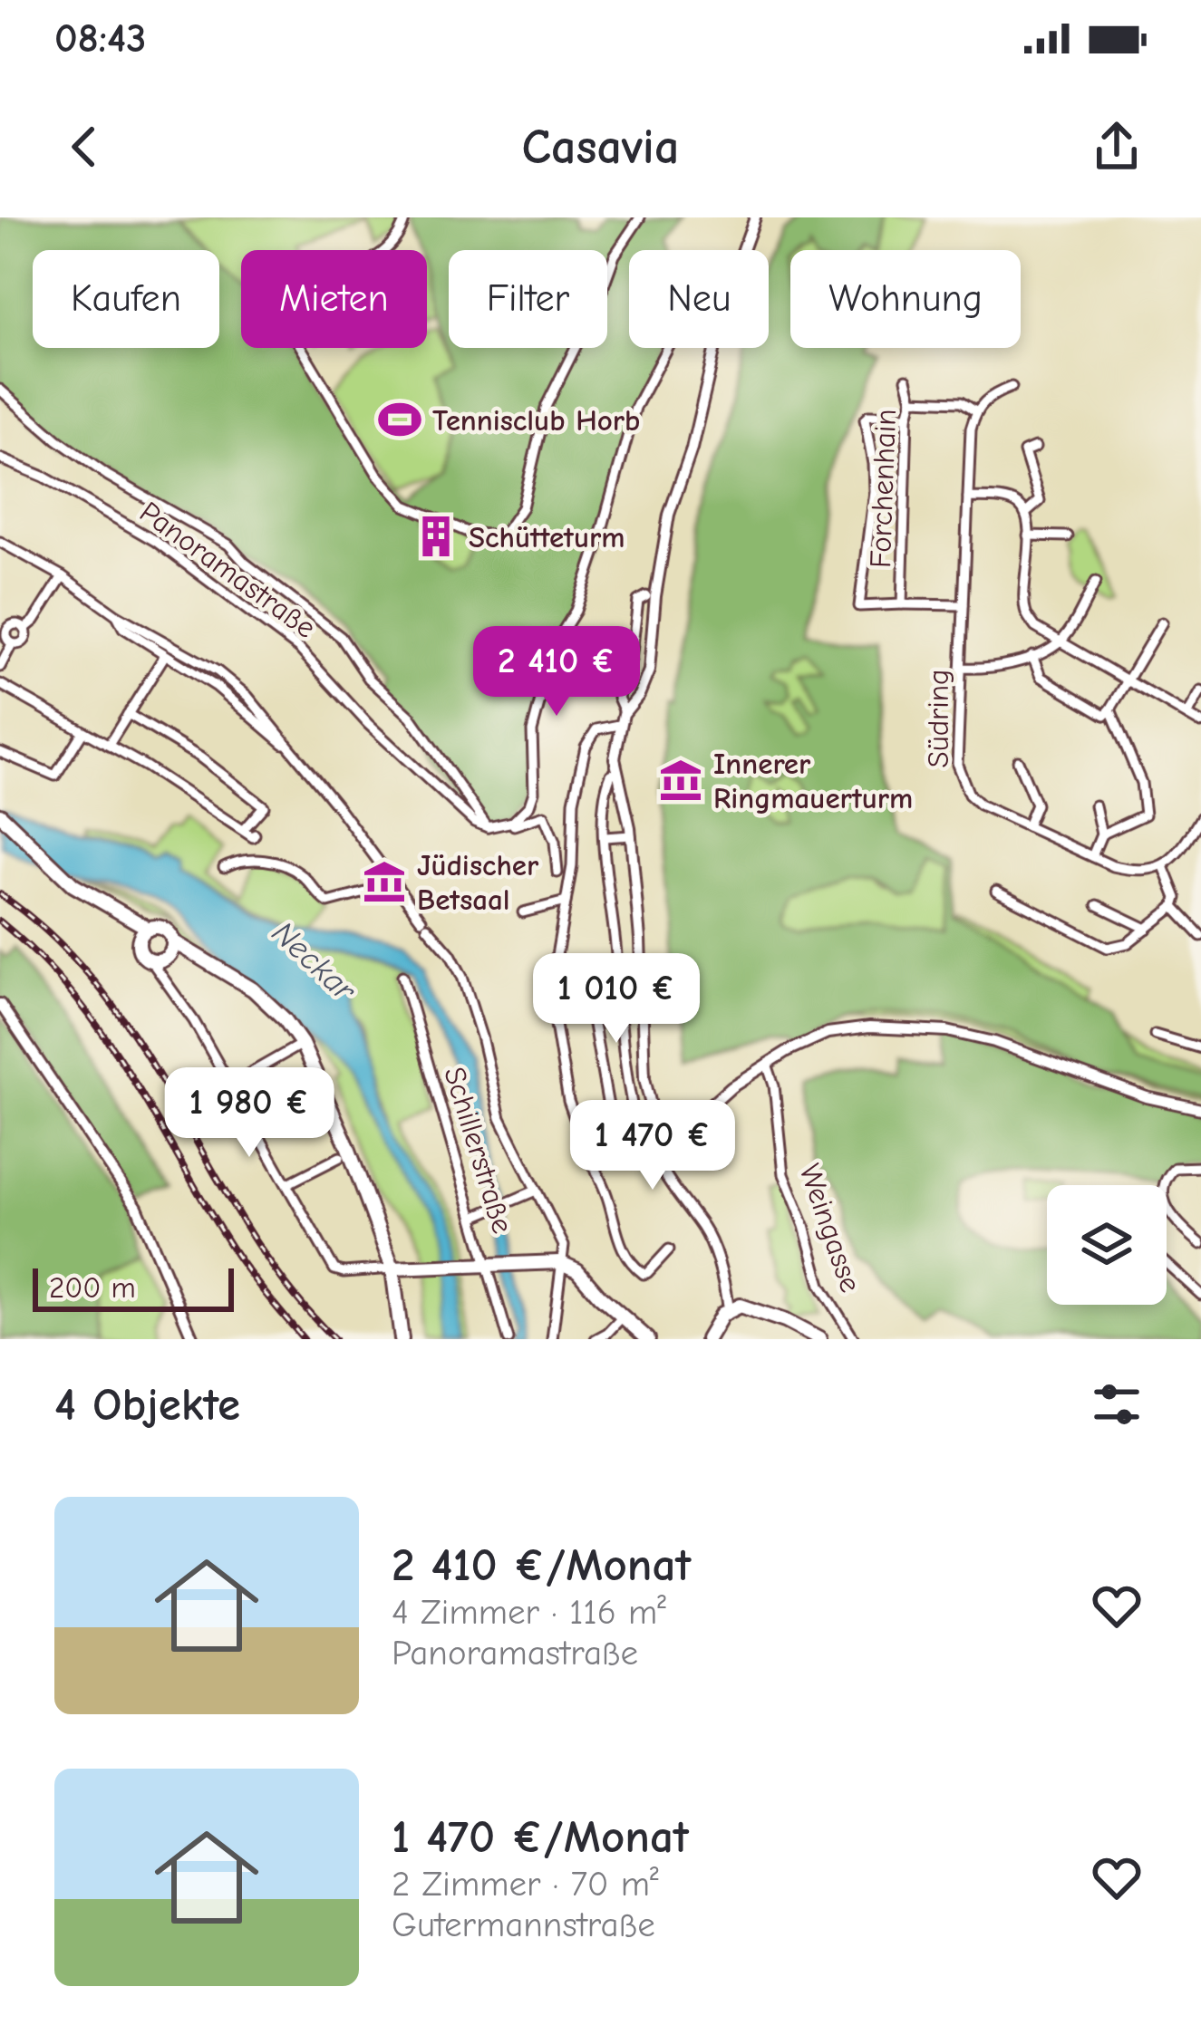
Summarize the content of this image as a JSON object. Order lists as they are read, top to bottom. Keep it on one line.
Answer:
{"streets":{"street":["Forchenhain","Panoramastraße","Südring","Schillerstraße","Weingasse"]},"crossings":[["Forchenhain","Südring"]],"water":["Neckar"],"places":{"sports":["Tennisclub Horb"],"building":["Schütteturm"],"museum":["Innerer Ringmauerturm","Jüdischer Betsaal"]},"scale_bar":"200 m","page":{"status":"08:43","header":"Casavia","chip":["Kaufen","Mieten","Filter","Neu","Wohnung"],"price":["2 410 €","1 010 €","1 980 €","1 470 €"],"scale":"200 m","heading":"4 Objekte","list":[{"name":"2 410 €/Monat","note":"4 Zimmer · 116 m² · Panoramastraße"},{"name":"1 470 €/Monat","note":"2 Zimmer · 70 m² · Gutermannstraße"}]}}
